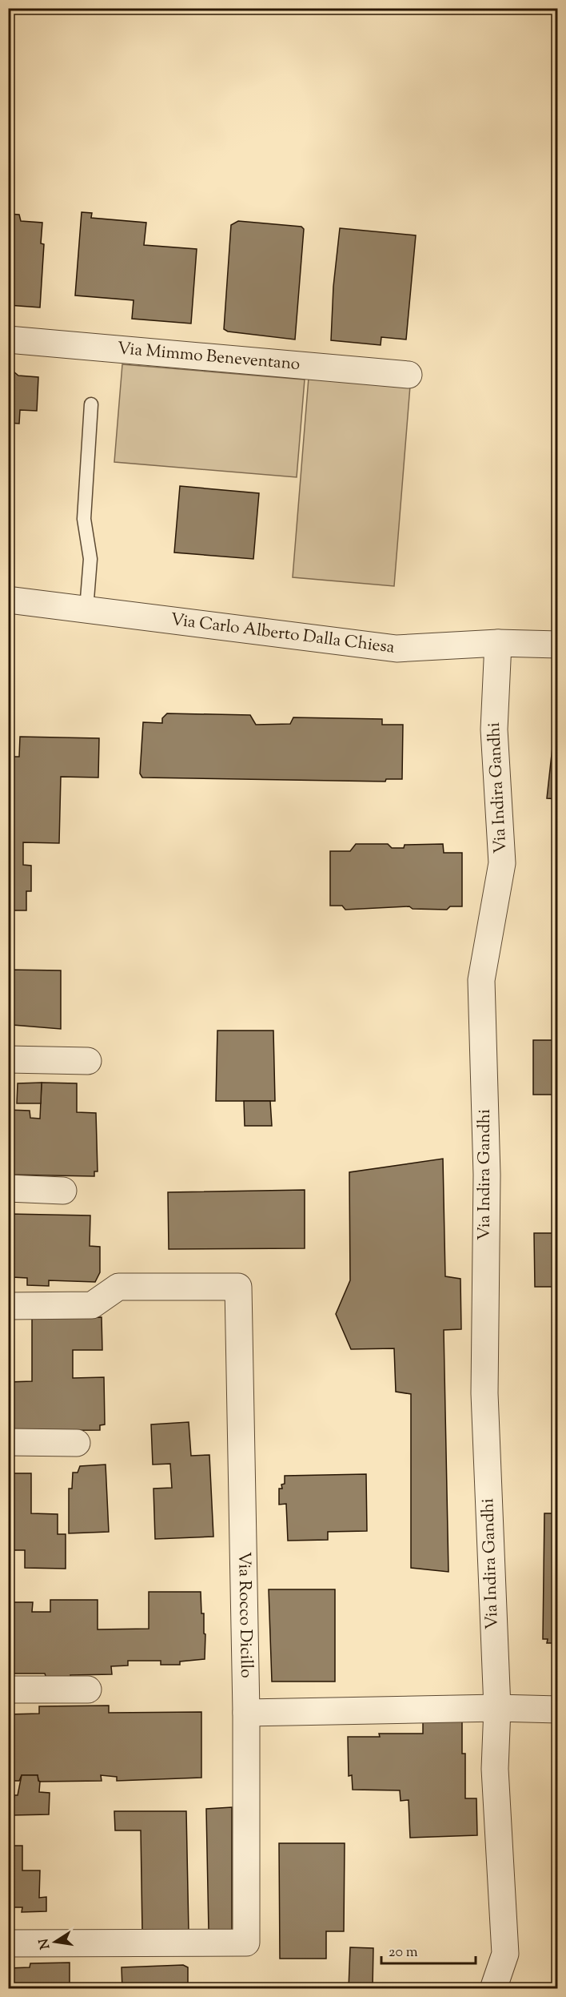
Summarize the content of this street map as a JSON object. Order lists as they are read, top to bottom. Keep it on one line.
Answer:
{"streets":{"street":["Via Mimmo Beneventano","Via Carlo Alberto Dalla Chiesa","Via Indira Gandhi","Via Rocco Dicillo"]},"crossings":[["Via Carlo Alberto Dalla Chiesa","Via Indira Gandhi"]],"scale_bar":"20 m","north":"left"}
